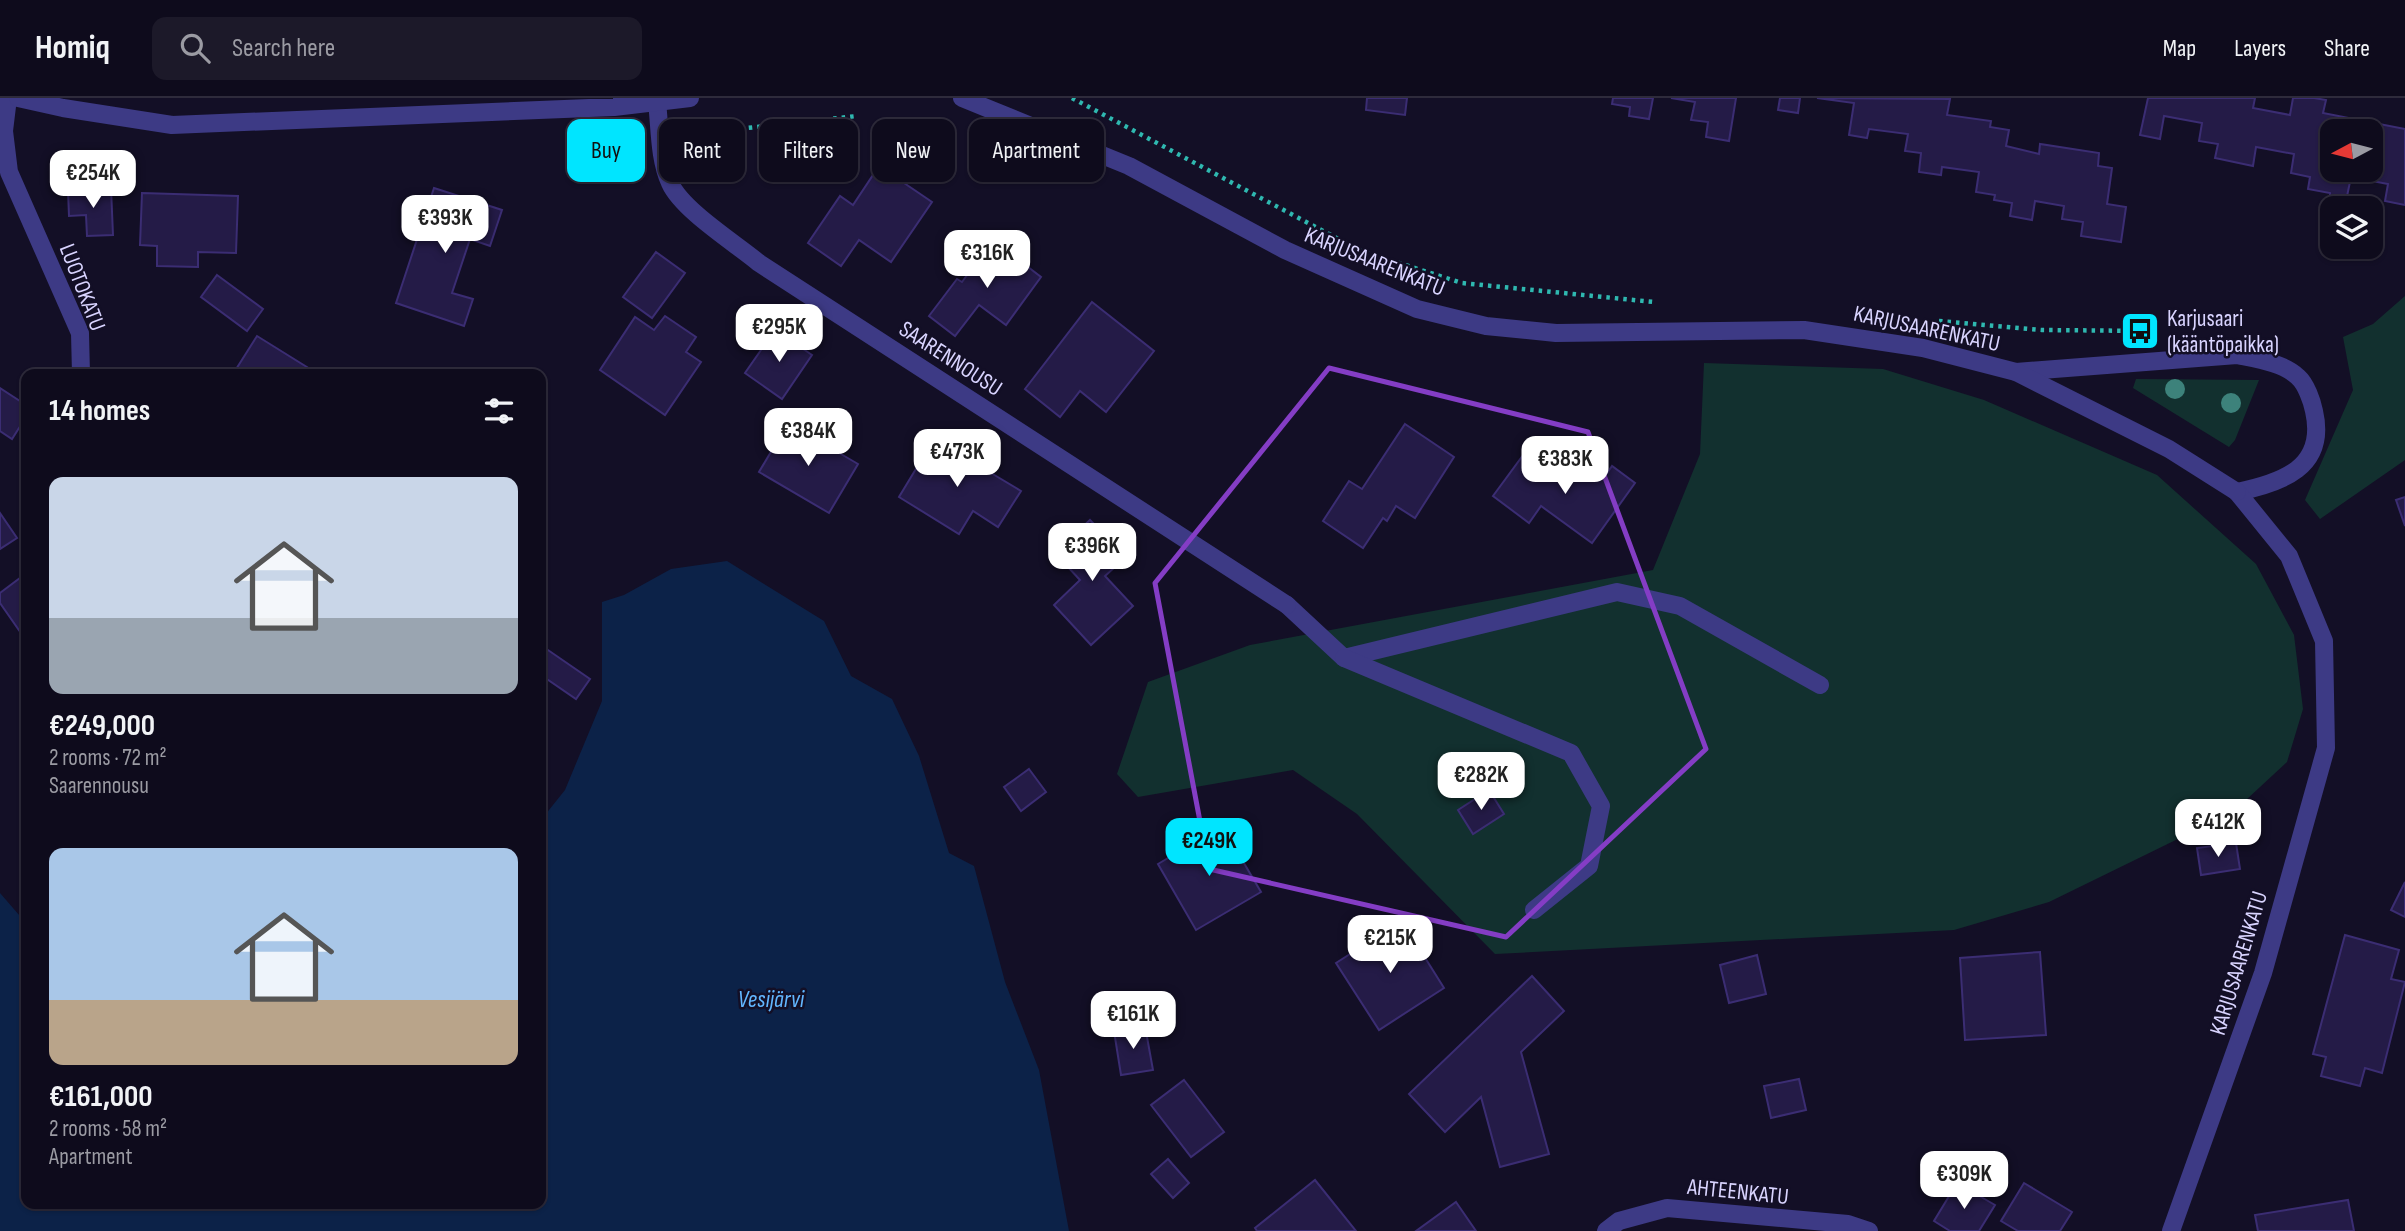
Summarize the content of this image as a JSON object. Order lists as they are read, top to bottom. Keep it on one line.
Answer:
{"streets":{"street":["KARJUSAARENKATU","LUOTOKATU","SAARENNOUSU","AHTEENKATU"]},"water":["Vesijärvi"],"places":{"bus stop":["Karjusaari (kääntöpaikka)"]},"north":"left","page":{"header":"Homiq","search":"Search here","nav":["Map","Layers","Share"],"chip":["Buy","Rent","Filters","New","Apartment"],"price":["€254K","€393K","€316K","€295K","€384K","€473K","€383K","€396K","€282K","€412K","€249K","€215K","€161K","€309K"],"heading":"14 homes","list":[{"name":"€249,000","note":"2 rooms · 72 m² · Saarennousu"},{"name":"€161,000","note":"2 rooms · 58 m² · Apartment"}]}}
